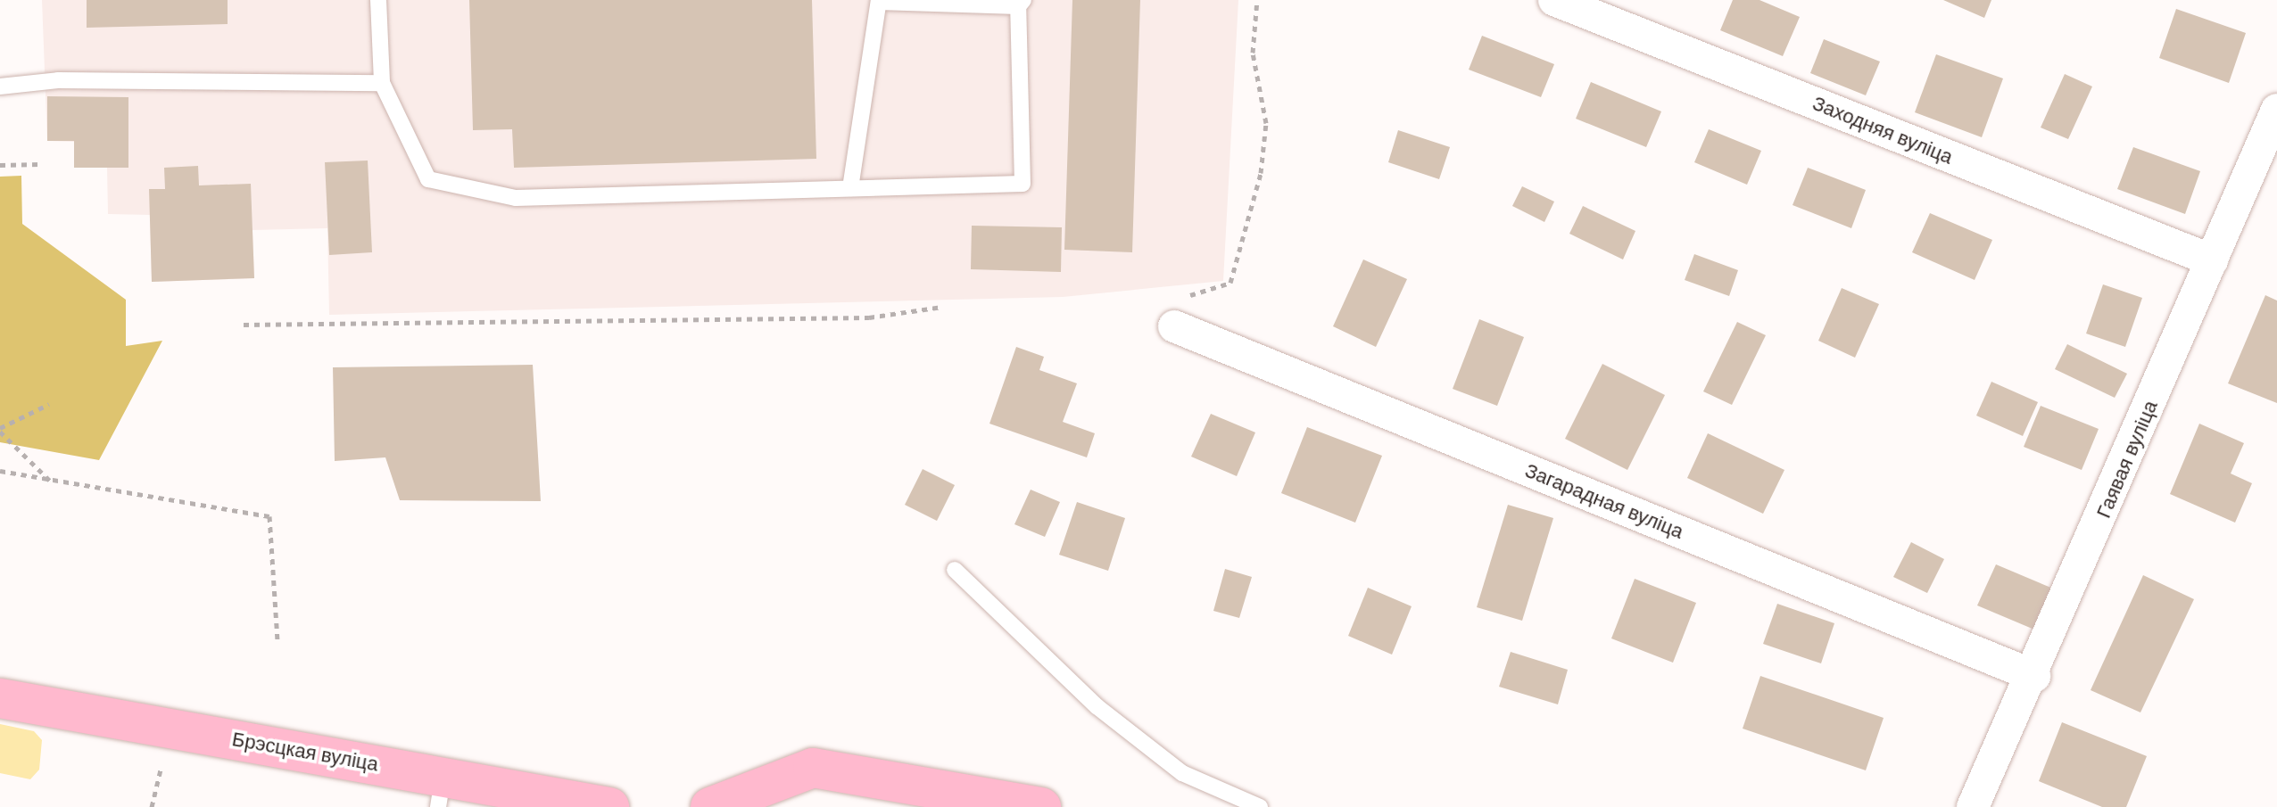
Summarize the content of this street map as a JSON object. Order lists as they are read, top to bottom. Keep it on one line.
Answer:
{"streets":{"main road":["Брэсцкая вуліца"],"street":["Заходняя вуліца","Гаявая вуліца","Загарадная вуліца"]},"crossings":[["Заходняя вуліца","Гаявая вуліца"],["Гаявая вуліца","Загарадная вуліца"]]}
